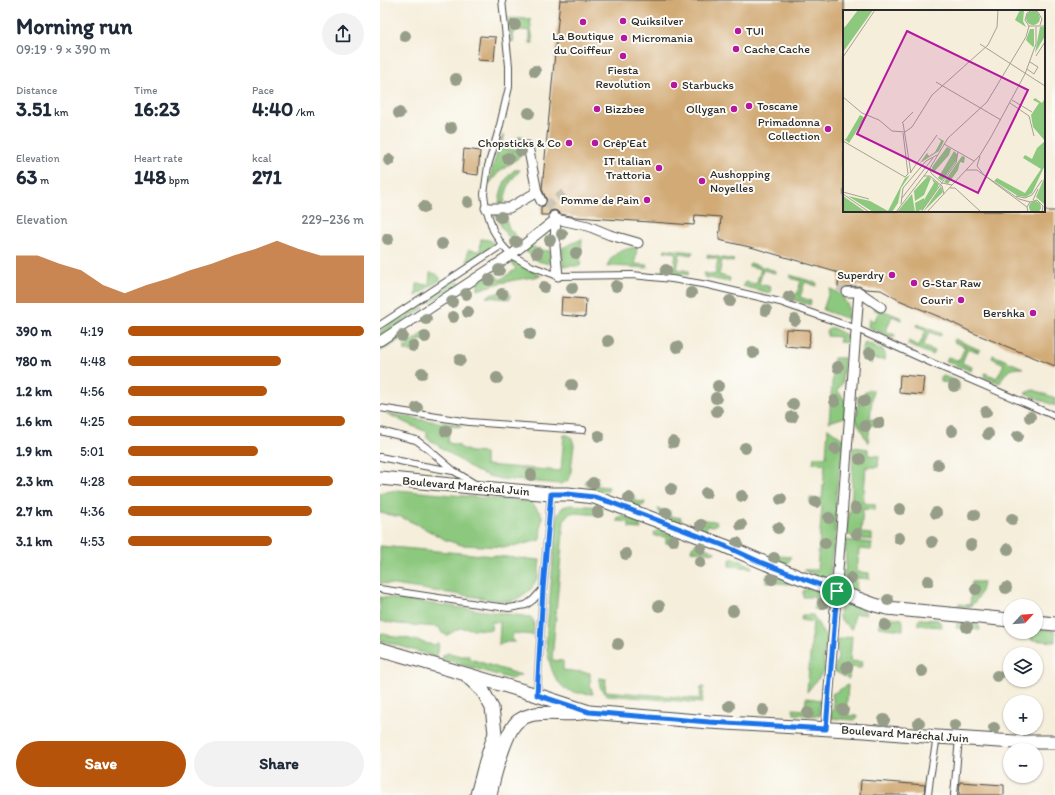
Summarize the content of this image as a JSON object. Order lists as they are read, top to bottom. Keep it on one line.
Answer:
{"streets":{"street":["Boulevard Maréchal Juin"]},"places":["Quiksilver","La Boutique du Coiffeur","TUI","Micromania","Cache Cache","Fiesta Revolution","Starbucks","Toscane","Bizzbee","Ollygan","Primadonna Collection","Chopsticks & Co","Crêp'Eat","IT Italian Trattoria","Aushopping Noyelles","Pomme de Pain","Superdry","G-Star Raw","Courir","Bershka"],"north":"top right","page":{"heading":["Morning run","09:19 · 9 × 390 m"],"stats":[["Distance","3.51 km"],["Time","16:23"],["Pace","4:40 /km"],["Elevation","63 m"],["Heart rate","148 bpm"],["kcal","271"]],"chart":["Elevation","229–236 m"],"list":[{"name":"390 m","note":"4:19"},{"name":"780 m","note":"4:48"},{"name":"1.2 km","note":"4:56"},{"name":"1.6 km","note":"4:25"},{"name":"1.9 km","note":"5:01"},{"name":"2.3 km","note":"4:28"},{"name":"2.7 km","note":"4:36"},{"name":"3.1 km","note":"4:53"}],"map_buttons":["+","−"],"buttons":["Save","Share"]}}
